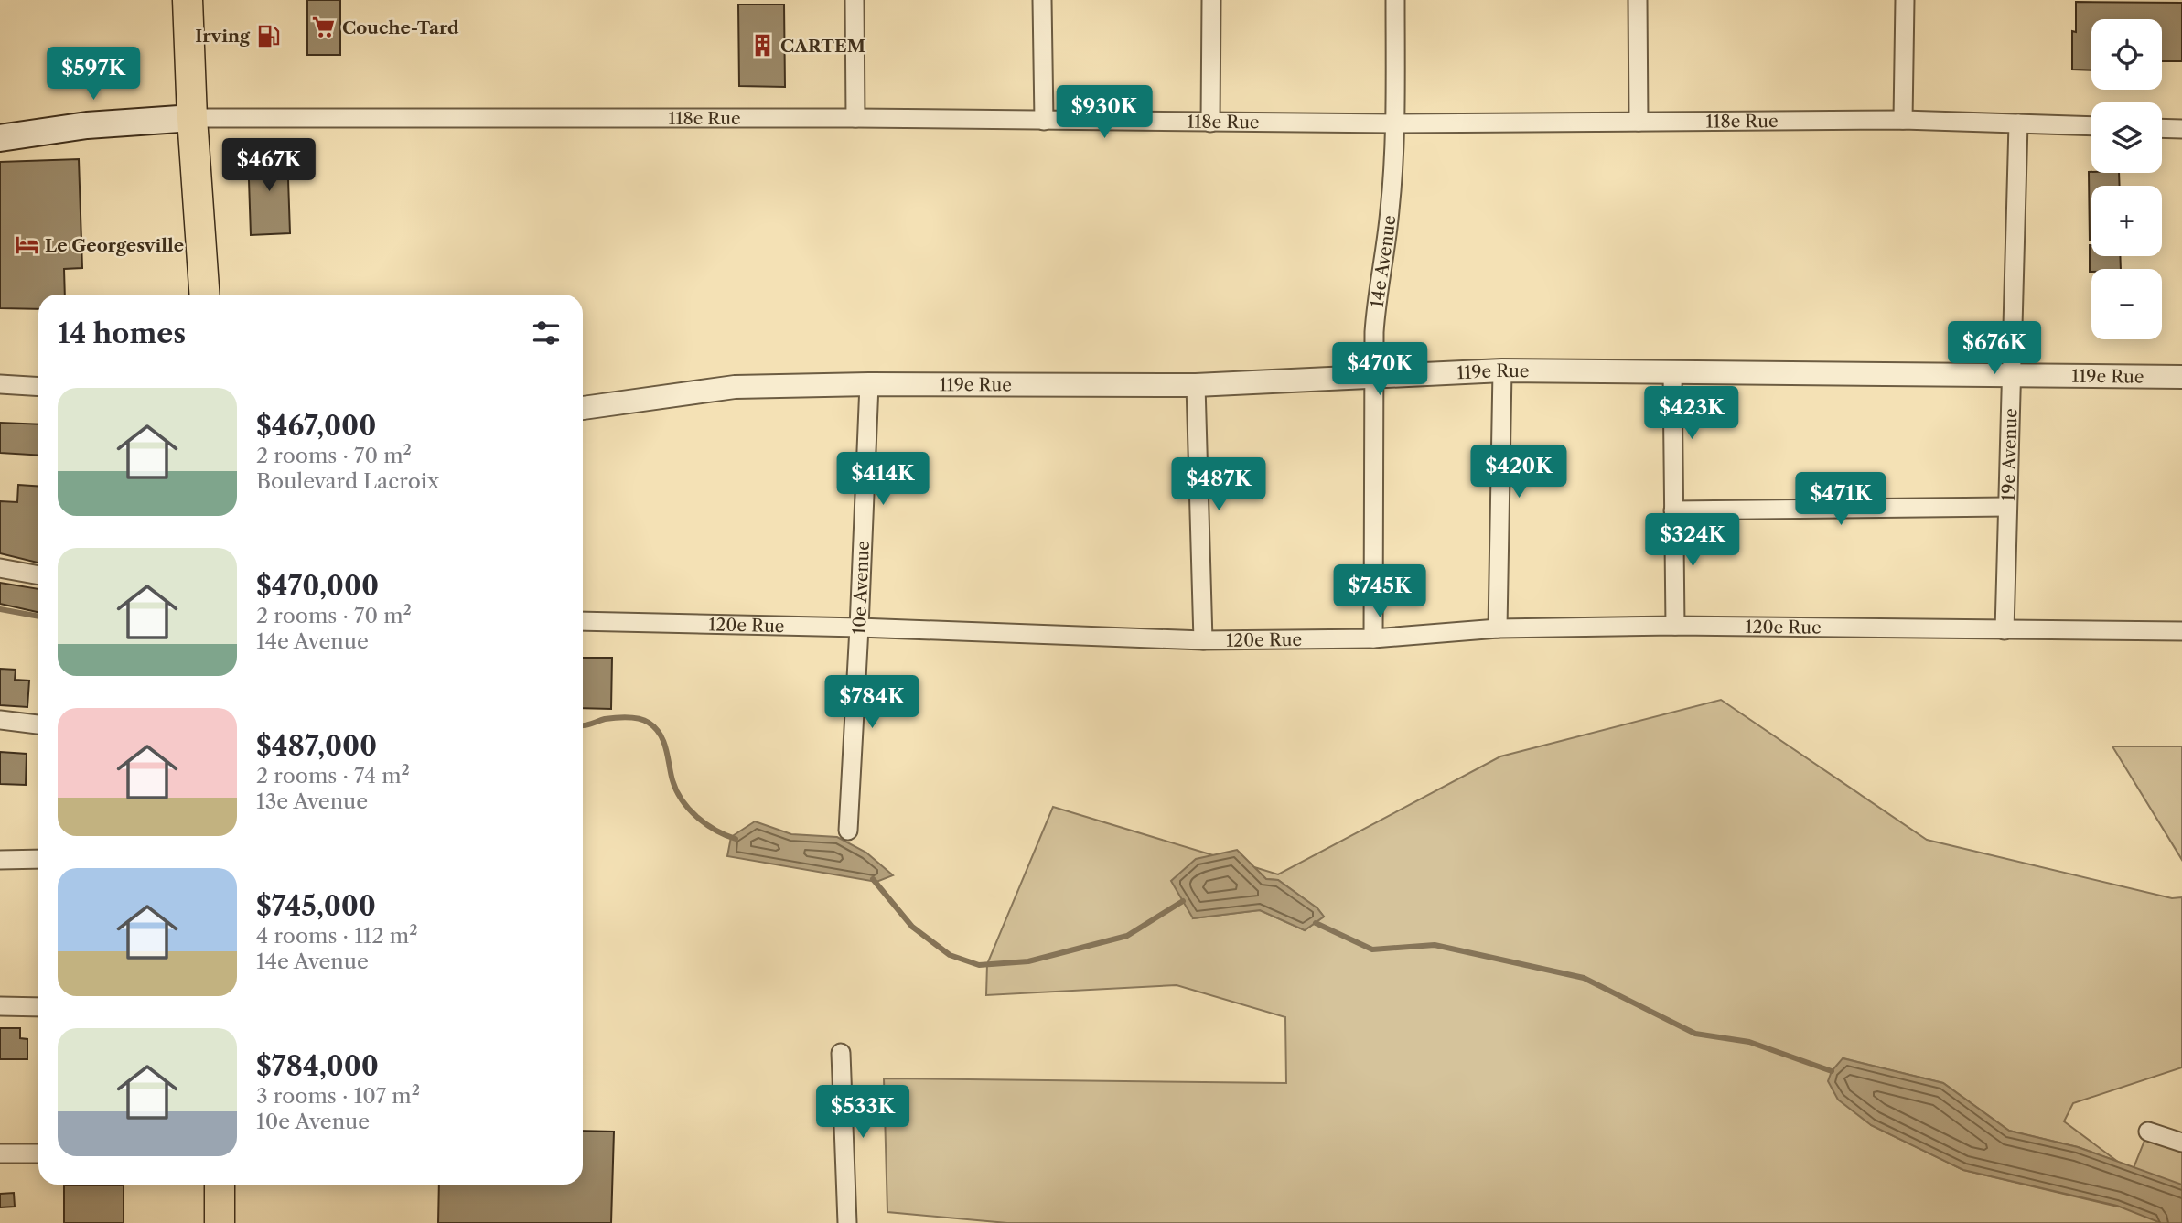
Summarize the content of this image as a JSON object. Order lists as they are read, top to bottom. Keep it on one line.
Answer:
{"streets":{"street":["118e Rue","14e Avenue","119e Rue","19e Avenue","10e Avenue","120e Rue"]},"crossings":[["118e Rue","14e Avenue"],["118e Rue","19e Avenue"],["14e Avenue","119e Rue"],["14e Avenue","120e Rue"],["119e Rue","19e Avenue"],["119e Rue","10e Avenue"],["19e Avenue","120e Rue"],["10e Avenue","120e Rue"]],"places":{"supermarket":["Couche-Tard"],"fuel station":["Irving"],"building":["CARTEM"],"hotel":["Le Georgesville"]},"page":{"map_buttons":["+","−"],"price":["$597K","$930K","$467K","$676K","$470K","$423K","$420K","$414K","$487K","$471K","$324K","$745K","$784K","$533K"],"heading":"14 homes","list":[{"name":"$467,000","note":"2 rooms · 70 m² · Boulevard Lacroix"},{"name":"$470,000","note":"2 rooms · 70 m² · 14e Avenue"},{"name":"$487,000","note":"2 rooms · 74 m² · 13e Avenue"},{"name":"$745,000","note":"4 rooms · 112 m² · 14e Avenue"},{"name":"$784,000","note":"3 rooms · 107 m² · 10e Avenue"}]}}
